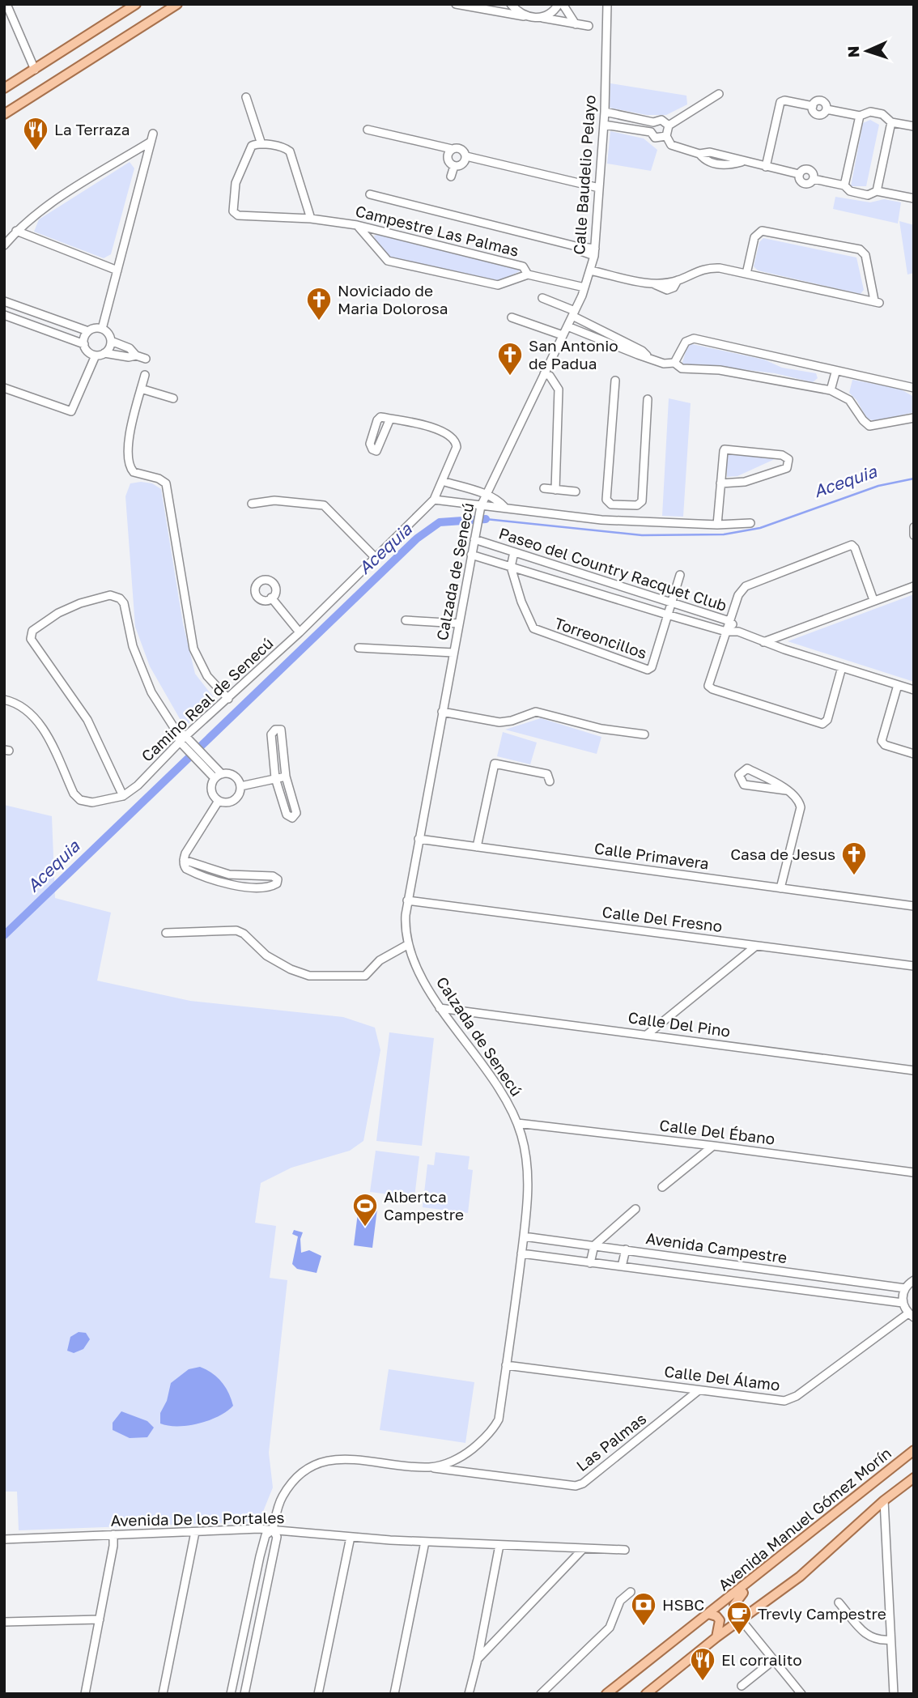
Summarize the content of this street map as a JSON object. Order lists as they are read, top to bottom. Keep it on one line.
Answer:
{"streets":{"main road":["Avenida Manuel Gómez Morín"],"street":["Calle Baudelio Pelayo","Campestre Las Palmas","Paseo del Country Racquet Club","Calzada de Senecú","Torreoncillos","Camino Real de Senecú","Calle Primavera","Calle Del Fresno","Calle Del Pino","Calle Del Ébano","Avenida Campestre","Calle Del Álamo","Las Palmas","Avenida De los Portales"]},"crossings":[["Calle Baudelio Pelayo","Campestre Las Palmas"],["Calle Baudelio Pelayo","Calzada de Senecú"],["Paseo del Country Racquet Club","Calzada de Senecú"],["Paseo del Country Racquet Club","Torreoncillos"],["Calzada de Senecú","Calle Primavera"],["Calzada de Senecú","Calle Del Fresno"],["Calzada de Senecú","Calle Del Pino"],["Calzada de Senecú","Calle Del Ébano"],["Calzada de Senecú","Avenida Campestre"],["Calzada de Senecú","Calle Del Álamo"],["Calzada de Senecú","Las Palmas"],["Calzada de Senecú","Avenida De los Portales"],["Calle Del Álamo","Las Palmas"]],"water":["Acequia"],"places":{"restaurant":["La Terraza","El corralito"],"church":["Noviciado de Maria Dolorosa","San Antonio de Padua","Casa de Jesus"],"sports":["Albertca Campestre"],"bank":["HSBC"],"cafe":["Trevly Campestre"]},"north":"left"}
